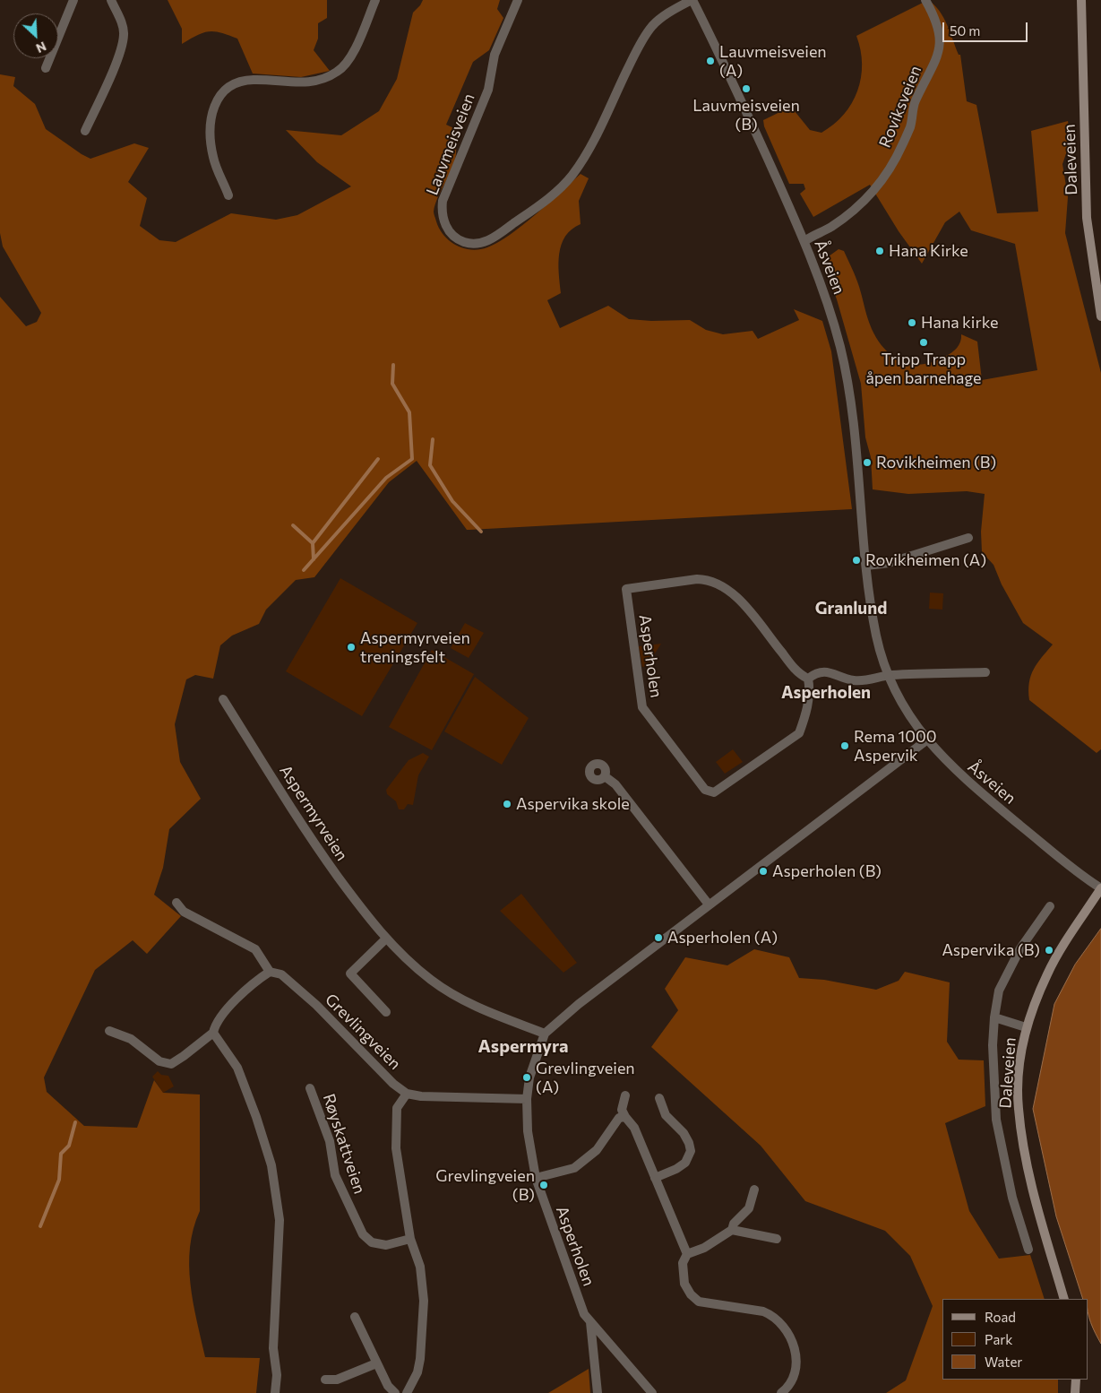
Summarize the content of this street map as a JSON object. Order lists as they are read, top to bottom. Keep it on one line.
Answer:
{"streets":{"main road":["Daleveien"],"street":["Roviksveien","Lauvmeisveien","Åsveien","Asperholen","Aspermyrveien","Grevlingveien","Røyskattveien"]},"crossings":[["Roviksveien","Åsveien"],["Lauvmeisveien","Åsveien"],["Daleveien","Åsveien"],["Asperholen","Aspermyrveien"]],"districts":["Granlund","Asperholen","Aspermyra"],"places":["Lauvmeisveien (A)","Lauvmeisveien (B)","Hana Kirke","Hana kirke","Tripp Trapp åpen barnehage","Rovikheimen (B)","Rovikheimen (A)","Aspermyrveien treningsfelt","Rema 1000 Aspervik","Aspervika skole","Asperholen (B)","Asperholen (A)","Aspervika (B)","Grevlingveien (A)","Grevlingveien (B)"],"legend":["Road","Park","Water"],"scale_bar":"50 m","north":"bottom right"}
